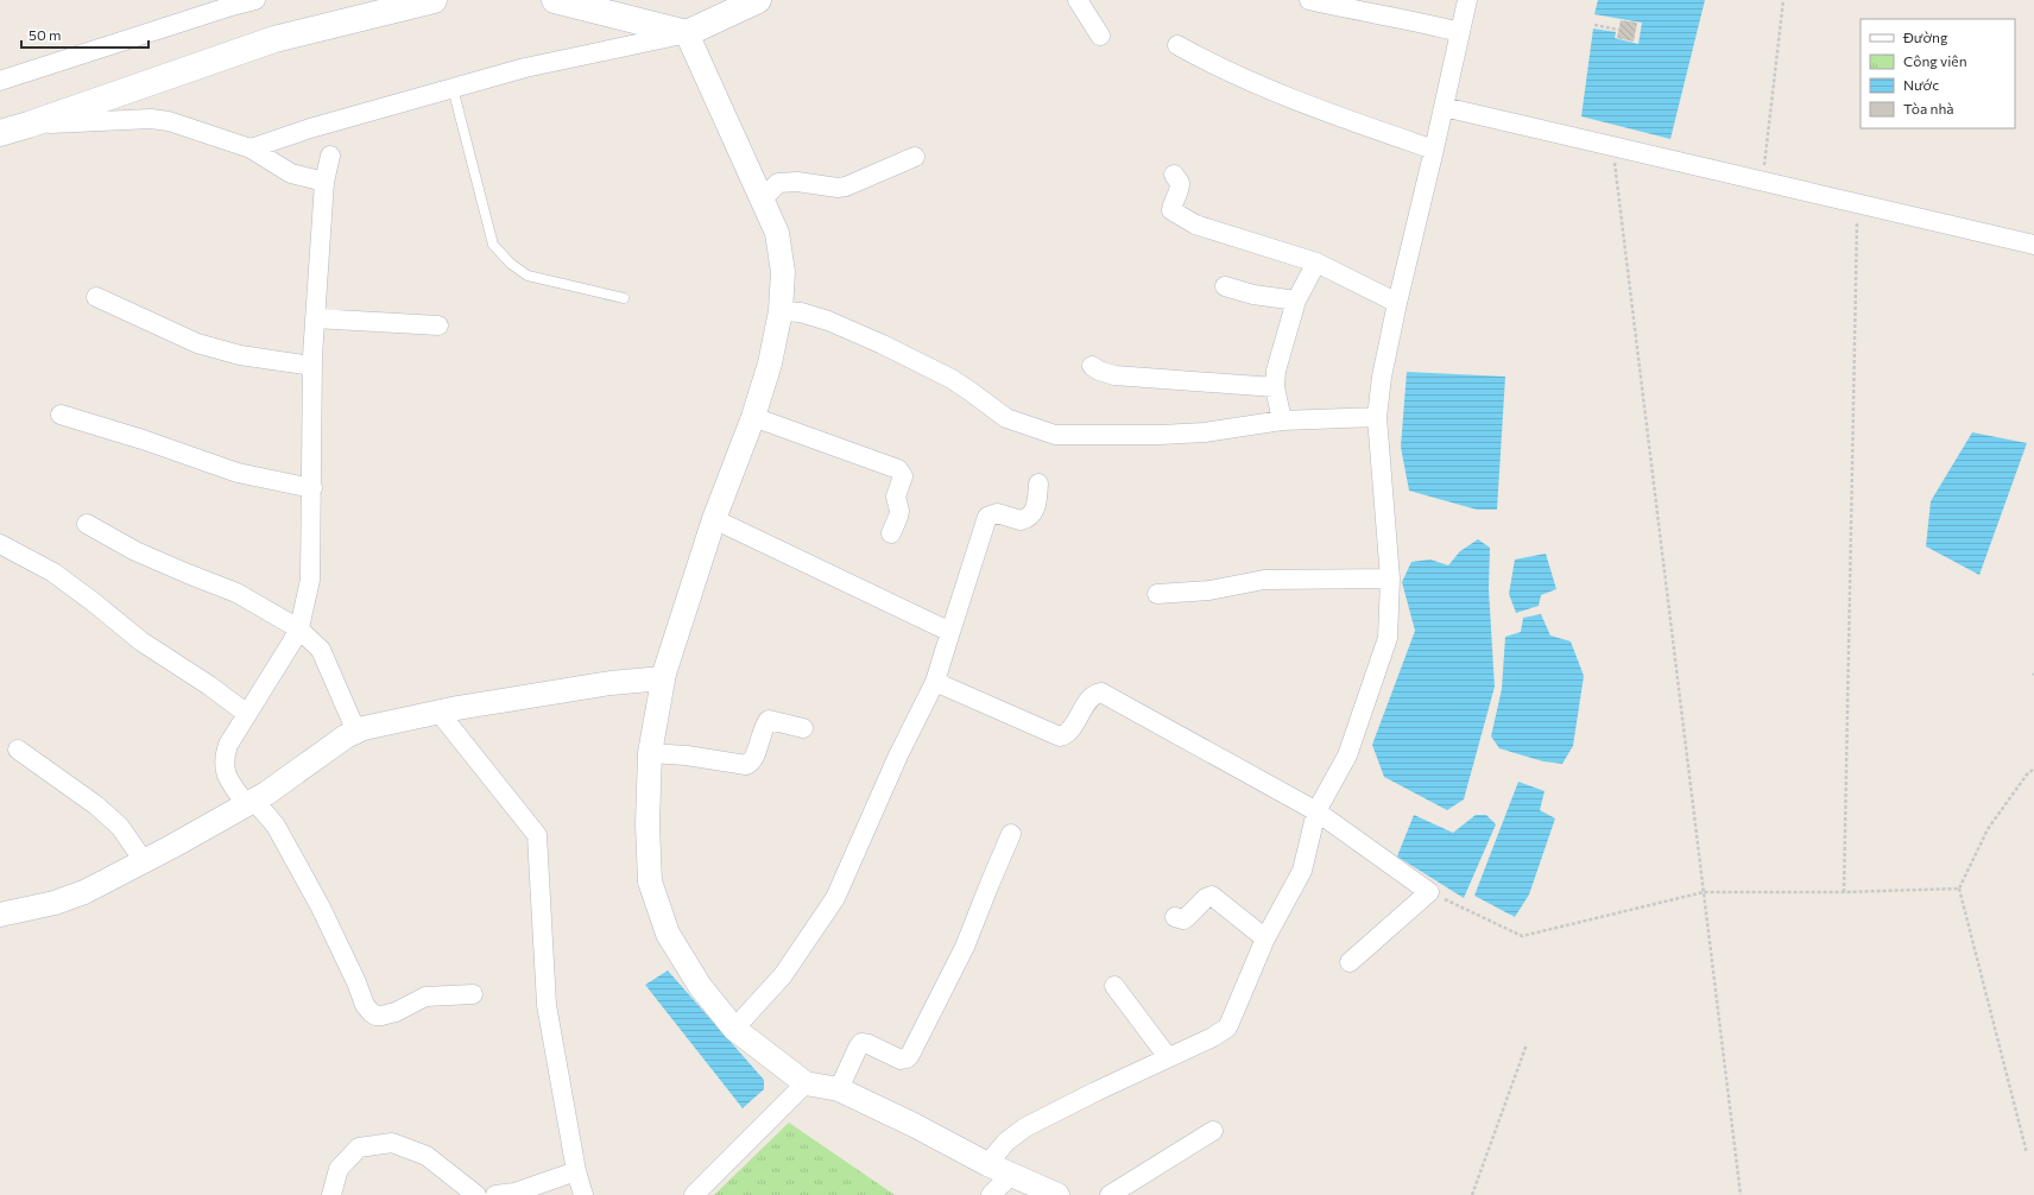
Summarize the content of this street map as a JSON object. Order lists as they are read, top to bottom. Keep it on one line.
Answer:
{"legend":["Đường","Công viên","Nước","Tòa nhà"],"scale_bar":"50 m"}
